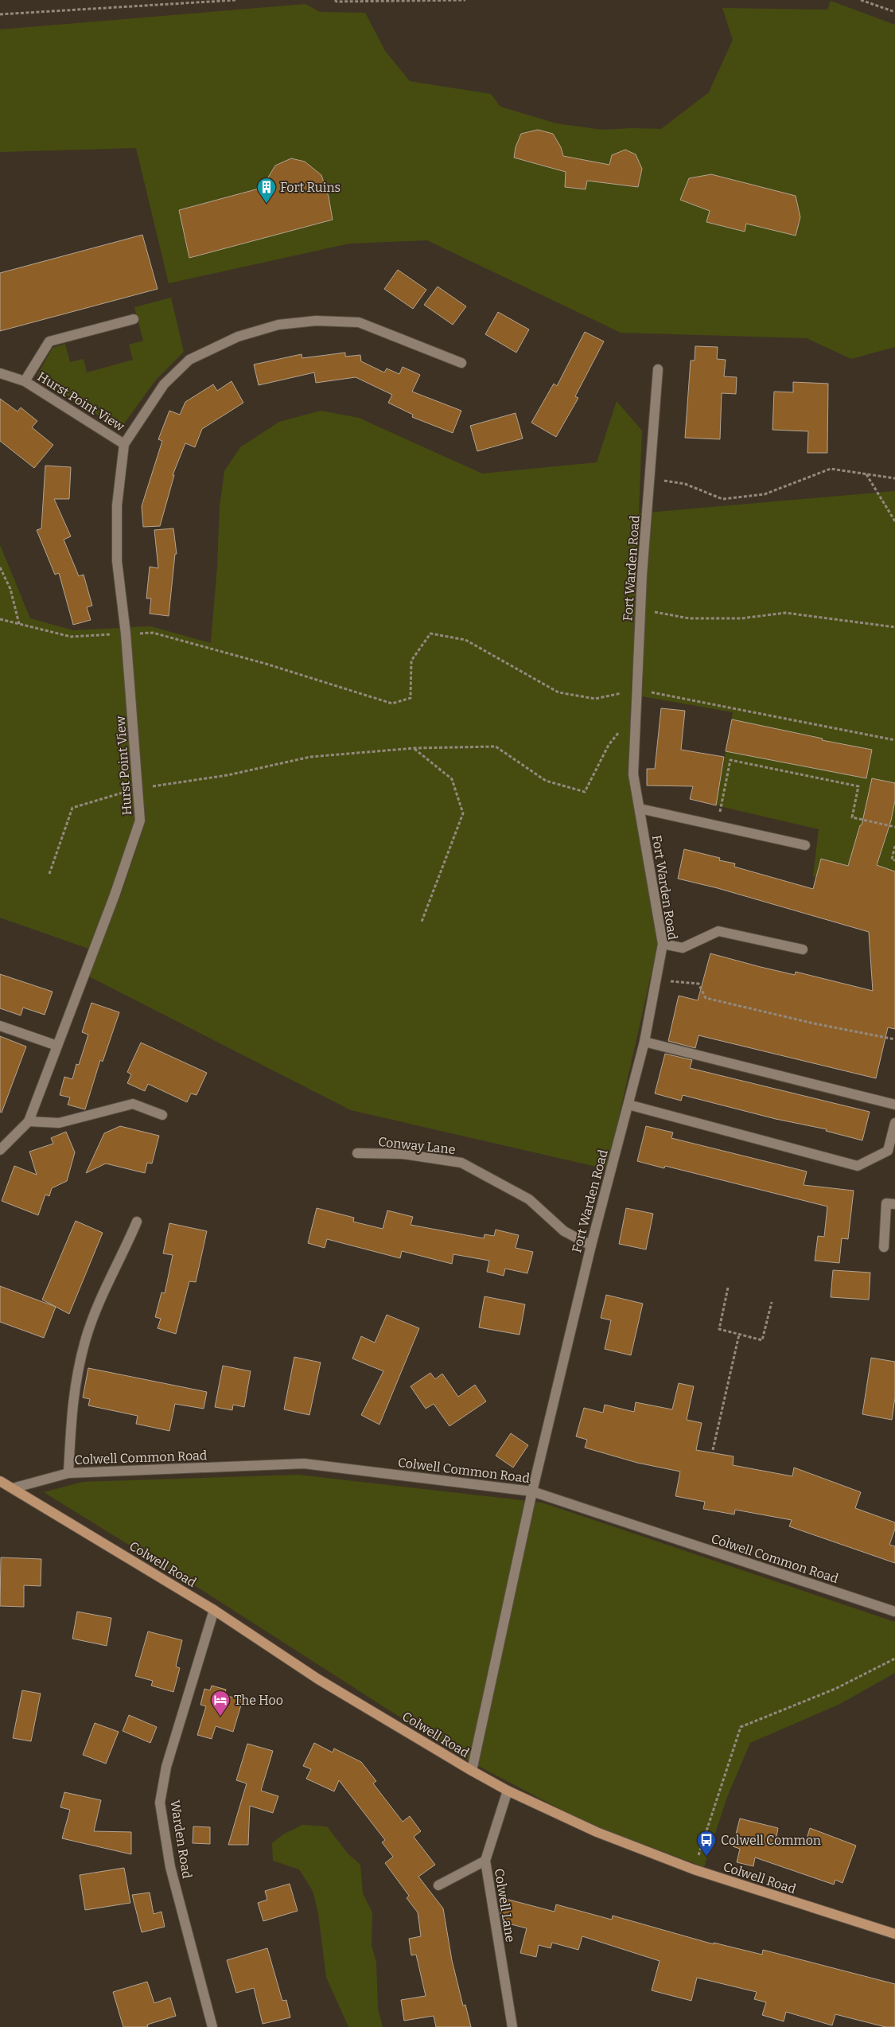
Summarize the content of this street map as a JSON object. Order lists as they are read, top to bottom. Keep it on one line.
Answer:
{"streets":{"main road":["Colwell Road"],"street":["Hurst Point View","Fort Warden Road","Conway Lane","Colwell Common Road","Warden Road","Colwell Lane"]},"crossings":[["Fort Warden Road","Conway Lane"],["Fort Warden Road","Colwell Common Road"],["Fort Warden Road","Colwell Road"],["Colwell Common Road","Colwell Road"],["Colwell Road","Warden Road"],["Colwell Road","Colwell Lane"]],"places":{"building":["Fort Ruins"],"hotel":["The Hoo"],"bus stop":["Colwell Common"]}}
